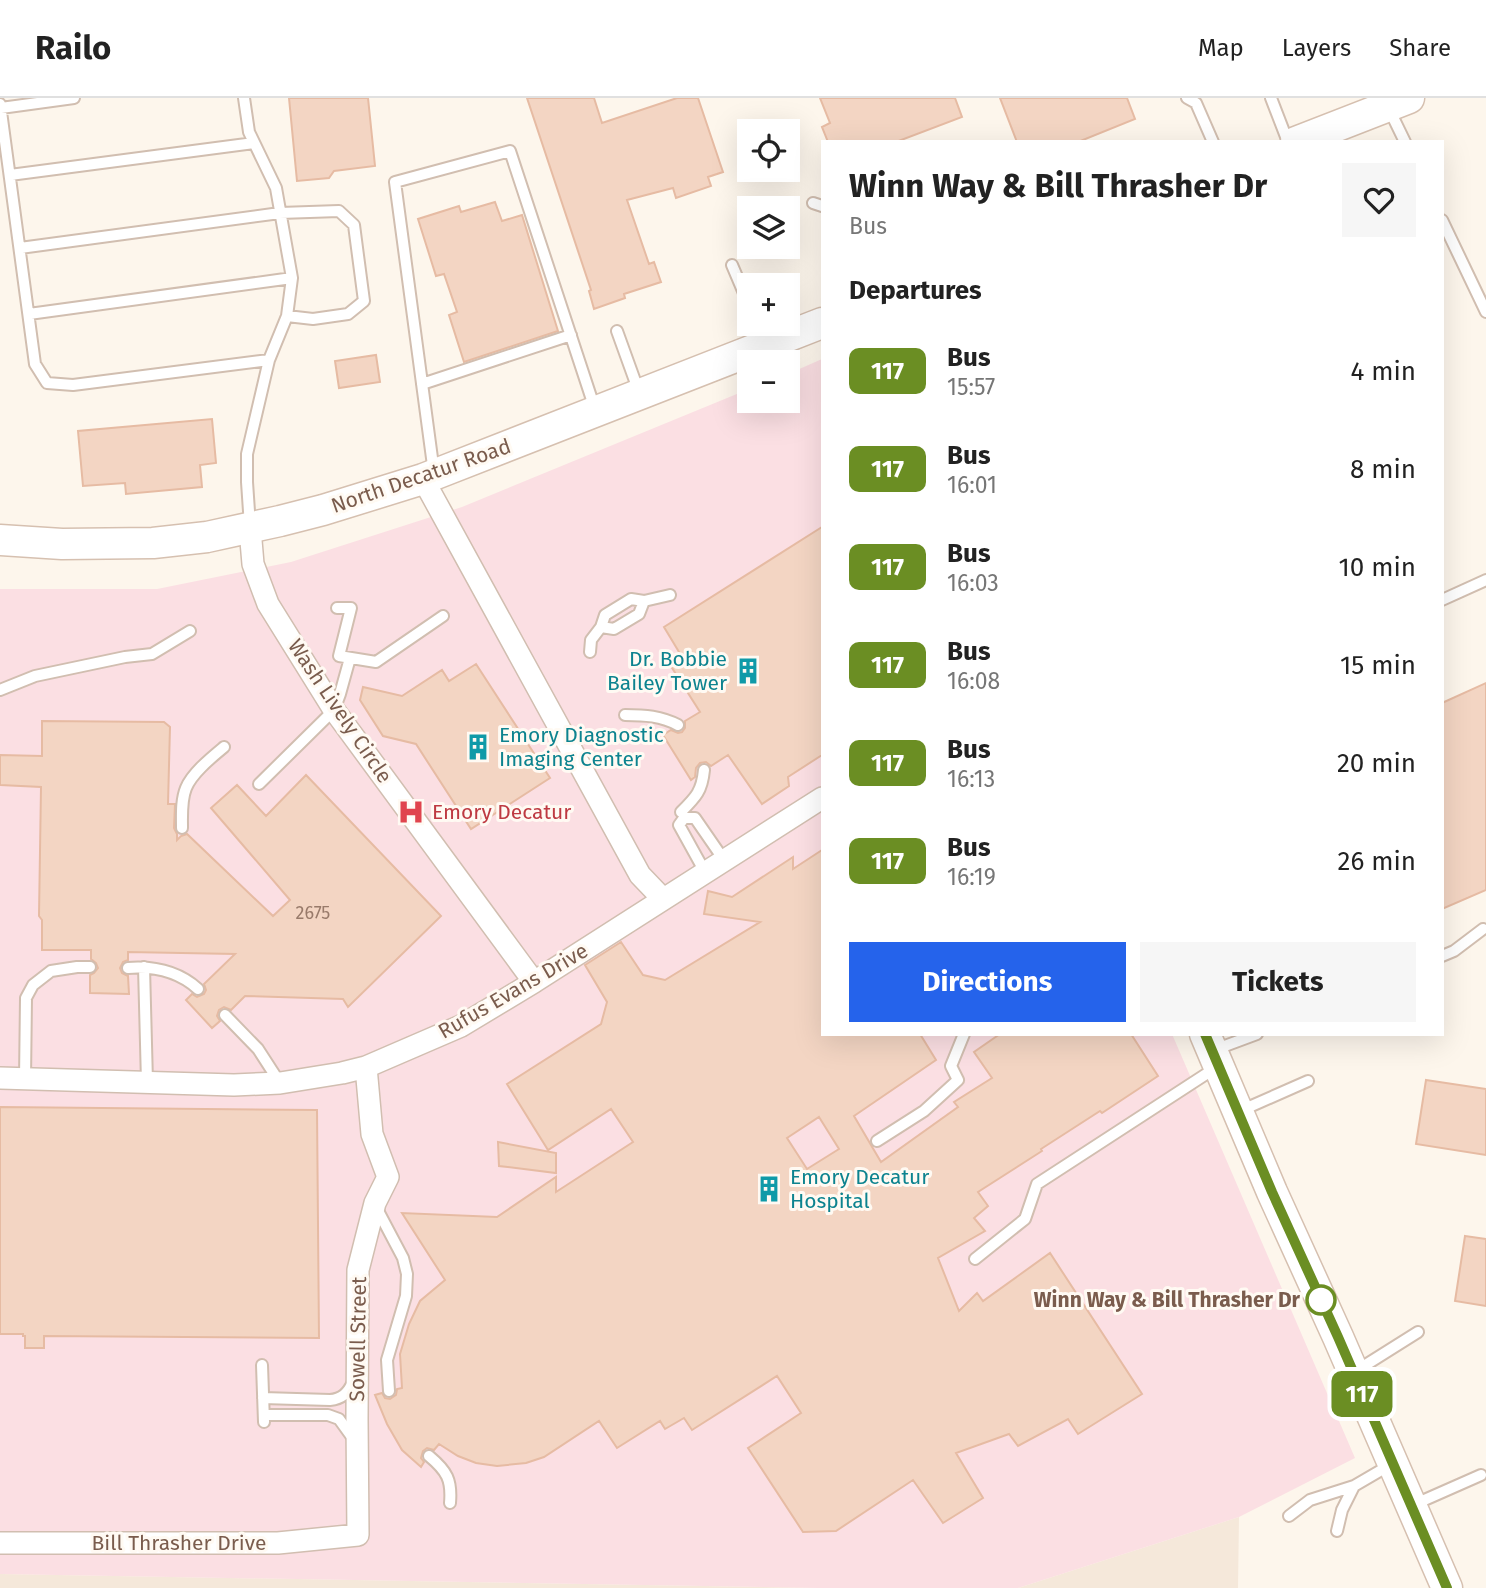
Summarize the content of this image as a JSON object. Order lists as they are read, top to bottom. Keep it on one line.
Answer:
{"streets":{"main road":["North Decatur Road"],"street":["Wash Lively Circle","Rufus Evans Drive","Sowell Street","Bill Thrasher Drive"]},"crossings":[["North Decatur Road","Wash Lively Circle"],["Wash Lively Circle","Rufus Evans Drive"],["Rufus Evans Drive","Sowell Street"],["Sowell Street","Bill Thrasher Drive"]],"places":{"building":["Dr. Bobbie Bailey Tower","Emory Diagnostic Imaging Center","Emory Decatur Hospital"],"hospital":["Emory Decatur"],"other":["Winn Way & Bill Thrasher Dr"]},"lines":["bus line 117"],"house_numbers":["2675"],"page":{"header":"Railo","nav":["Map","Layers","Share"],"on_map":"117","map_buttons":["+","−"],"heading":[["Winn Way & Bill Thrasher Dr","Bus"],"Departures"],"list":[{"mark":"117","name":"Bus","note":"15:57","value":"4 min"},{"mark":"117","name":"Bus","note":"16:01","value":"8 min"},{"mark":"117","name":"Bus","note":"16:03","value":"10 min"},{"mark":"117","name":"Bus","note":"16:08","value":"15 min"},{"mark":"117","name":"Bus","note":"16:13","value":"20 min"},{"mark":"117","name":"Bus","note":"16:19","value":"26 min"}],"buttons":["Directions","Tickets"]}}
